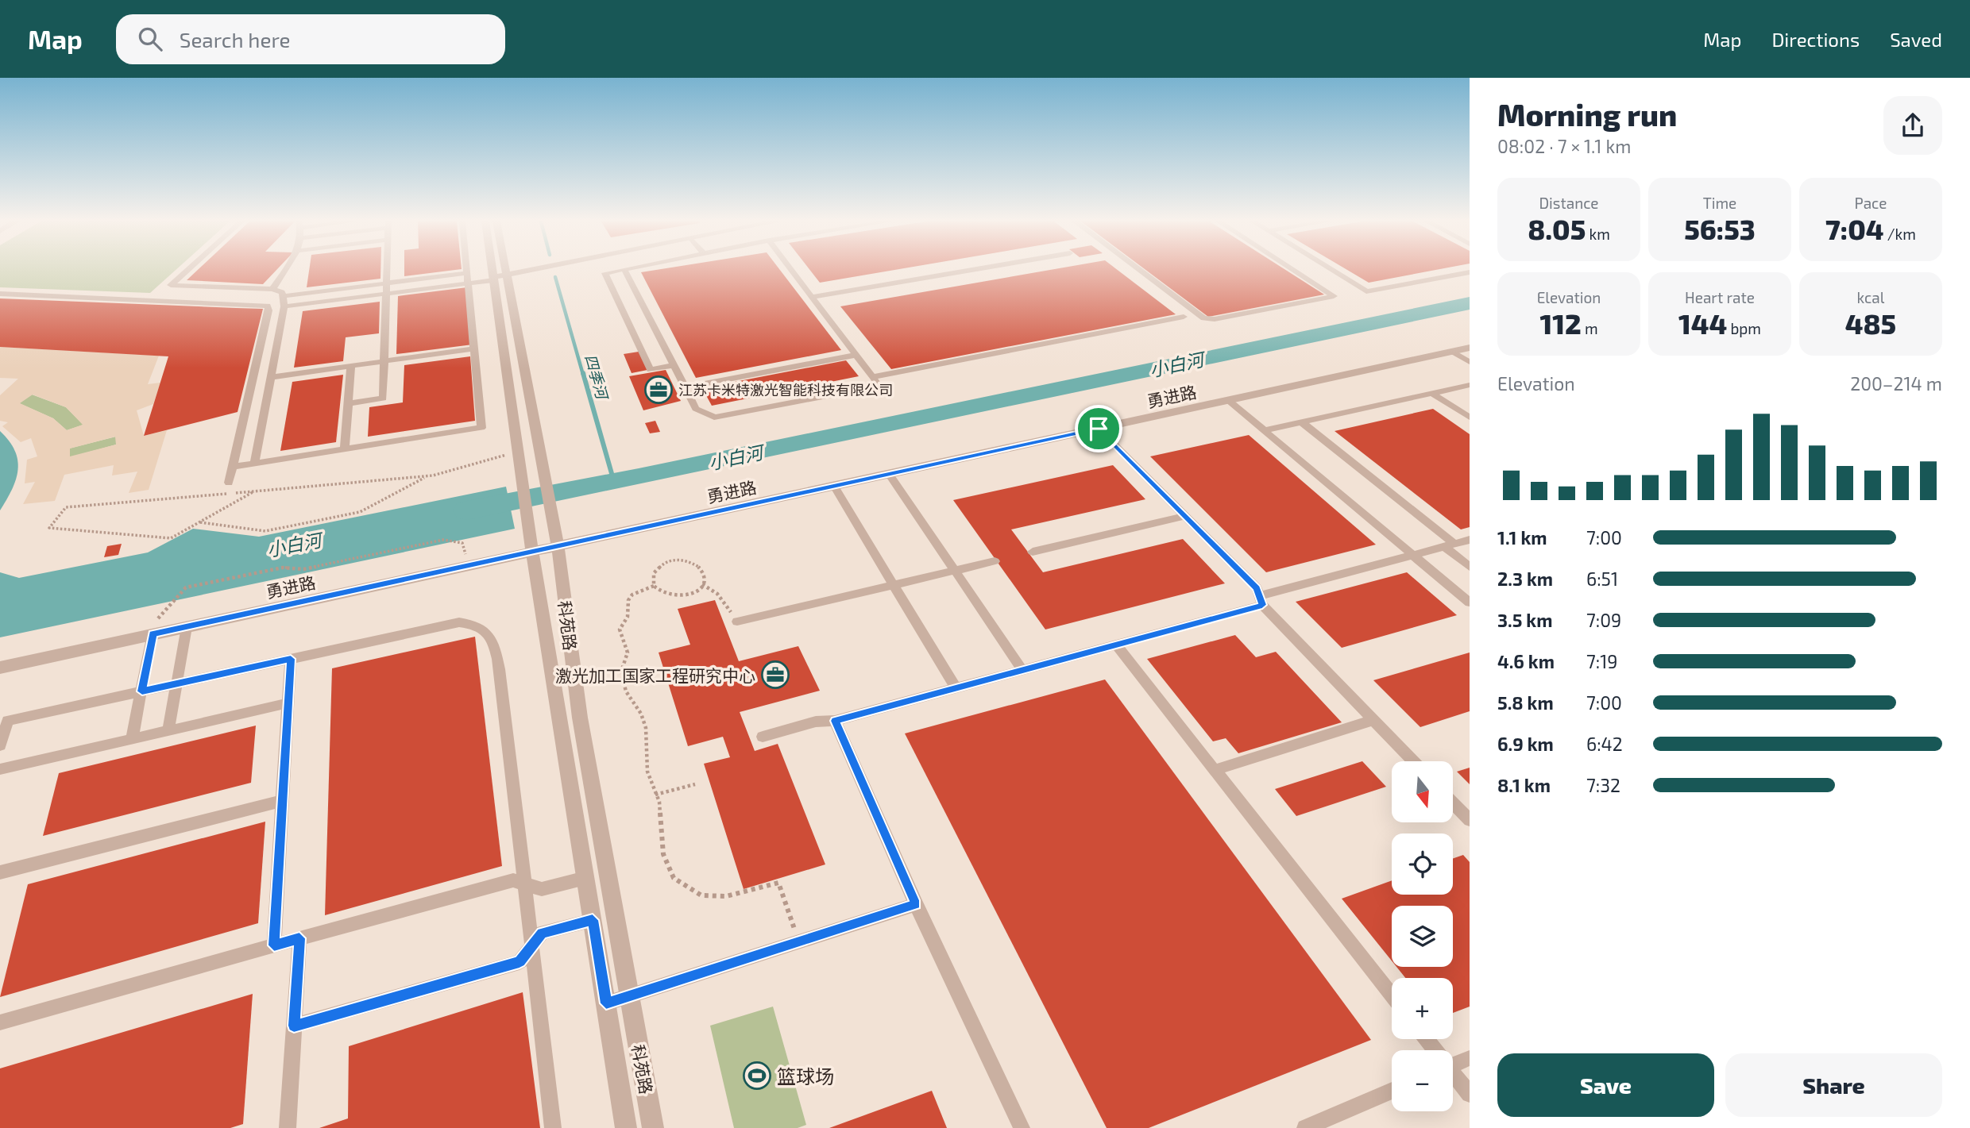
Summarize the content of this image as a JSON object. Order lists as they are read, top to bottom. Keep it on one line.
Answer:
{"streets":{"street":["勇进路","科苑路"]},"crossings":[["勇进路","科苑路"]],"water":["小白河","四季河"],"places":{"office":["江苏卡米特激光智能科技有限公司","激光加工国家工程研究中心"],"sports":["篮球场"]},"north":"bottom","page":{"header":"Map","search":"Search here","nav":["Map","Directions","Saved"],"heading":["Morning run","08:02 · 7 × 1.1 km"],"stats":[["Distance","8.05 km"],["Time","56:53"],["Pace","7:04 /km"],["Elevation","112 m"],["Heart rate","144 bpm"],["kcal","485"]],"chart":["Elevation","200–214 m"],"list":[{"name":"1.1 km","note":"7:00"},{"name":"2.3 km","note":"6:51"},{"name":"3.5 km","note":"7:09"},{"name":"4.6 km","note":"7:19"},{"name":"5.8 km","note":"7:00"},{"name":"6.9 km","note":"6:42"},{"name":"8.1 km","note":"7:32"}],"map_buttons":["+","−"],"buttons":["Save","Share"]}}
